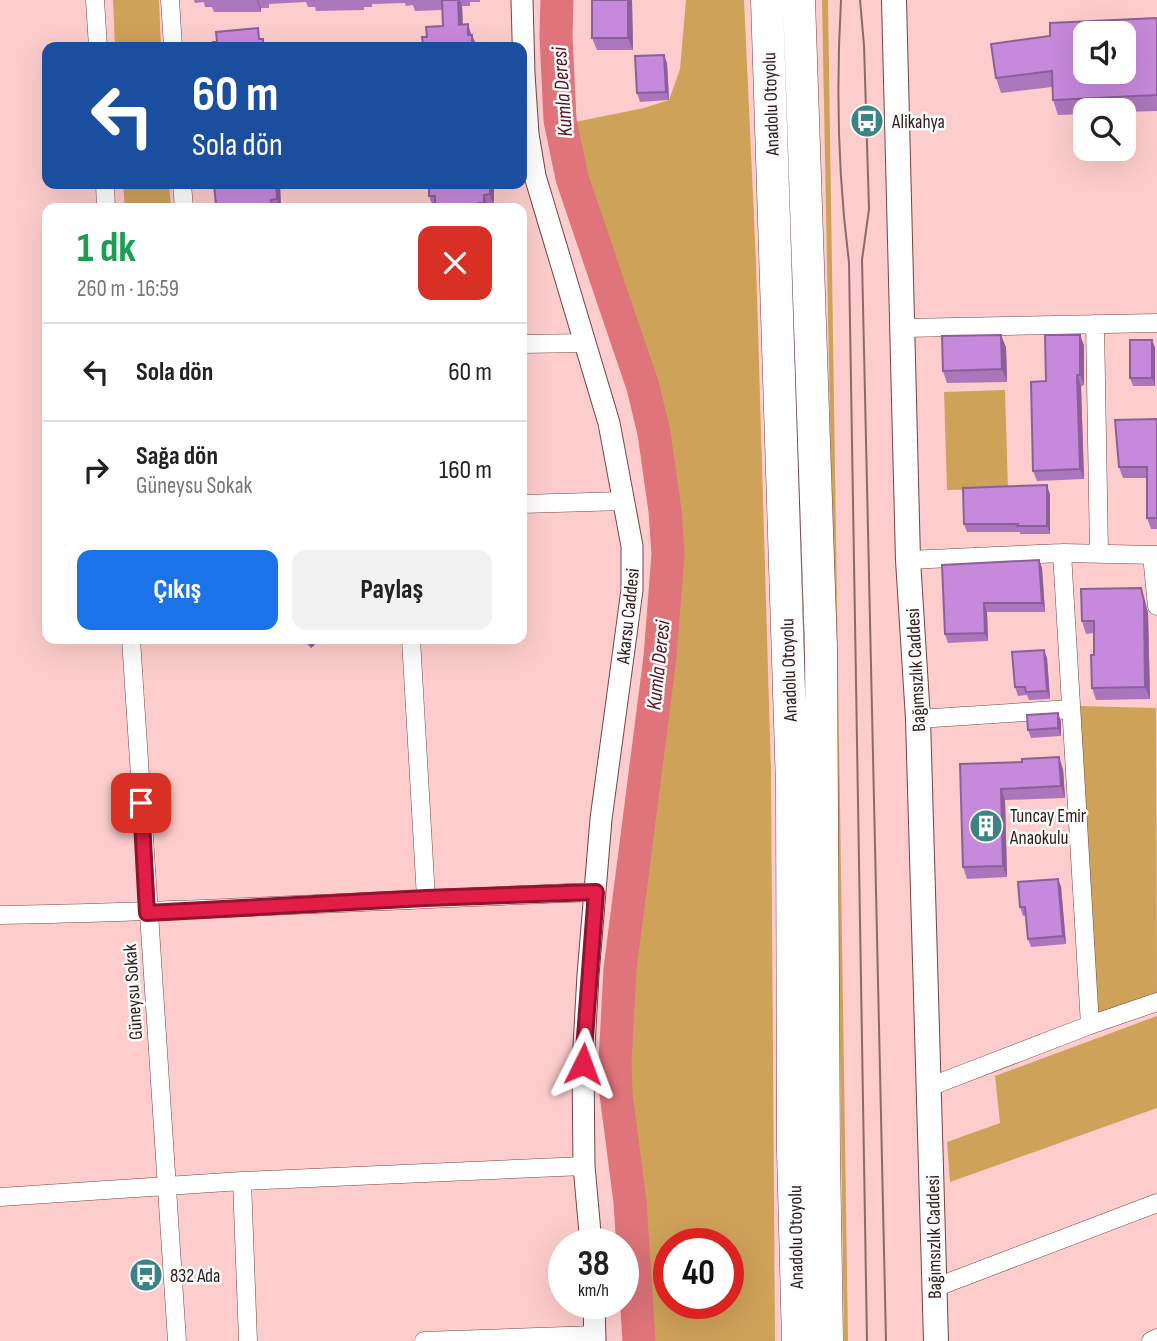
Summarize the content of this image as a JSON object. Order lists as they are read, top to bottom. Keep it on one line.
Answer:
{"streets":{"highway":["Anadolu Otoyolu"],"main road":["Bağımsızlık Caddesi"],"street":["Akarsu Caddesi","Güneysu Sokak"]},"water":["Kumla Deresi"],"places":{"bus stop":["Alikahya","832 Ada"],"building":["Tuncay Emir Anaokulu"]},"page":{"turn":["60 m","Sola dön"],"heading":["1 dk","260 m · 16:59"],"list":[{"name":"Sola dön","value":"60 m"},{"name":"Sağa dön","note":"Güneysu Sokak","value":"160 m"}],"buttons":["Çıkış","Paylaş"],"speed":"38 km/h","limit":"40"}}
